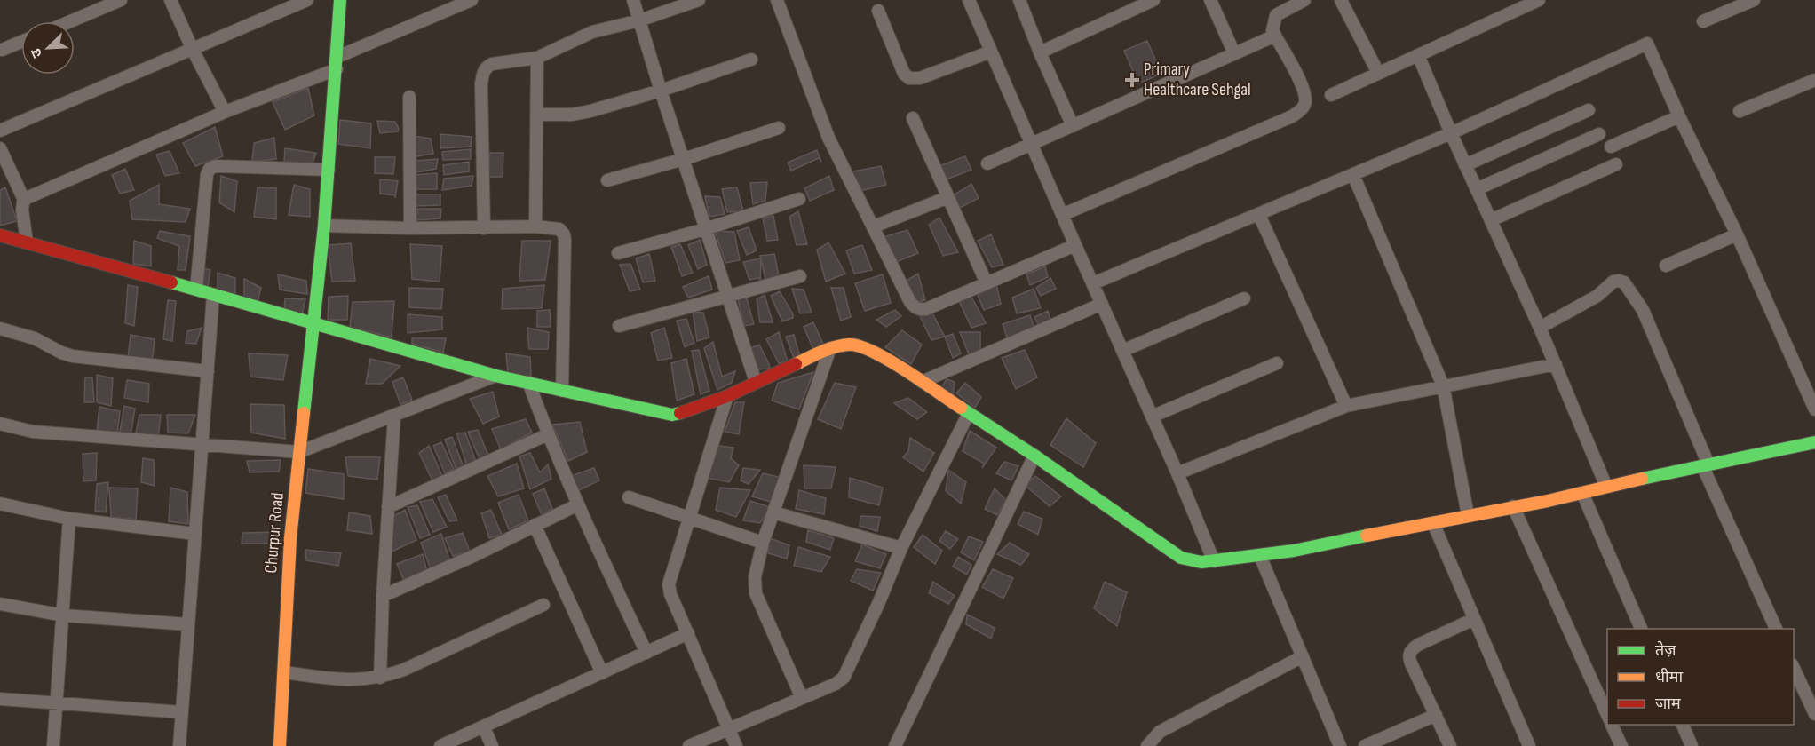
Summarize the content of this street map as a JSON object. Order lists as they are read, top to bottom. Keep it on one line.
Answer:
{"streets":{"street":["Churpur Road"]},"places":{"health":["Primary Healthcare Sehgal"]},"legend":["तेज़","धीमा","जाम"],"north":"bottom left"}
